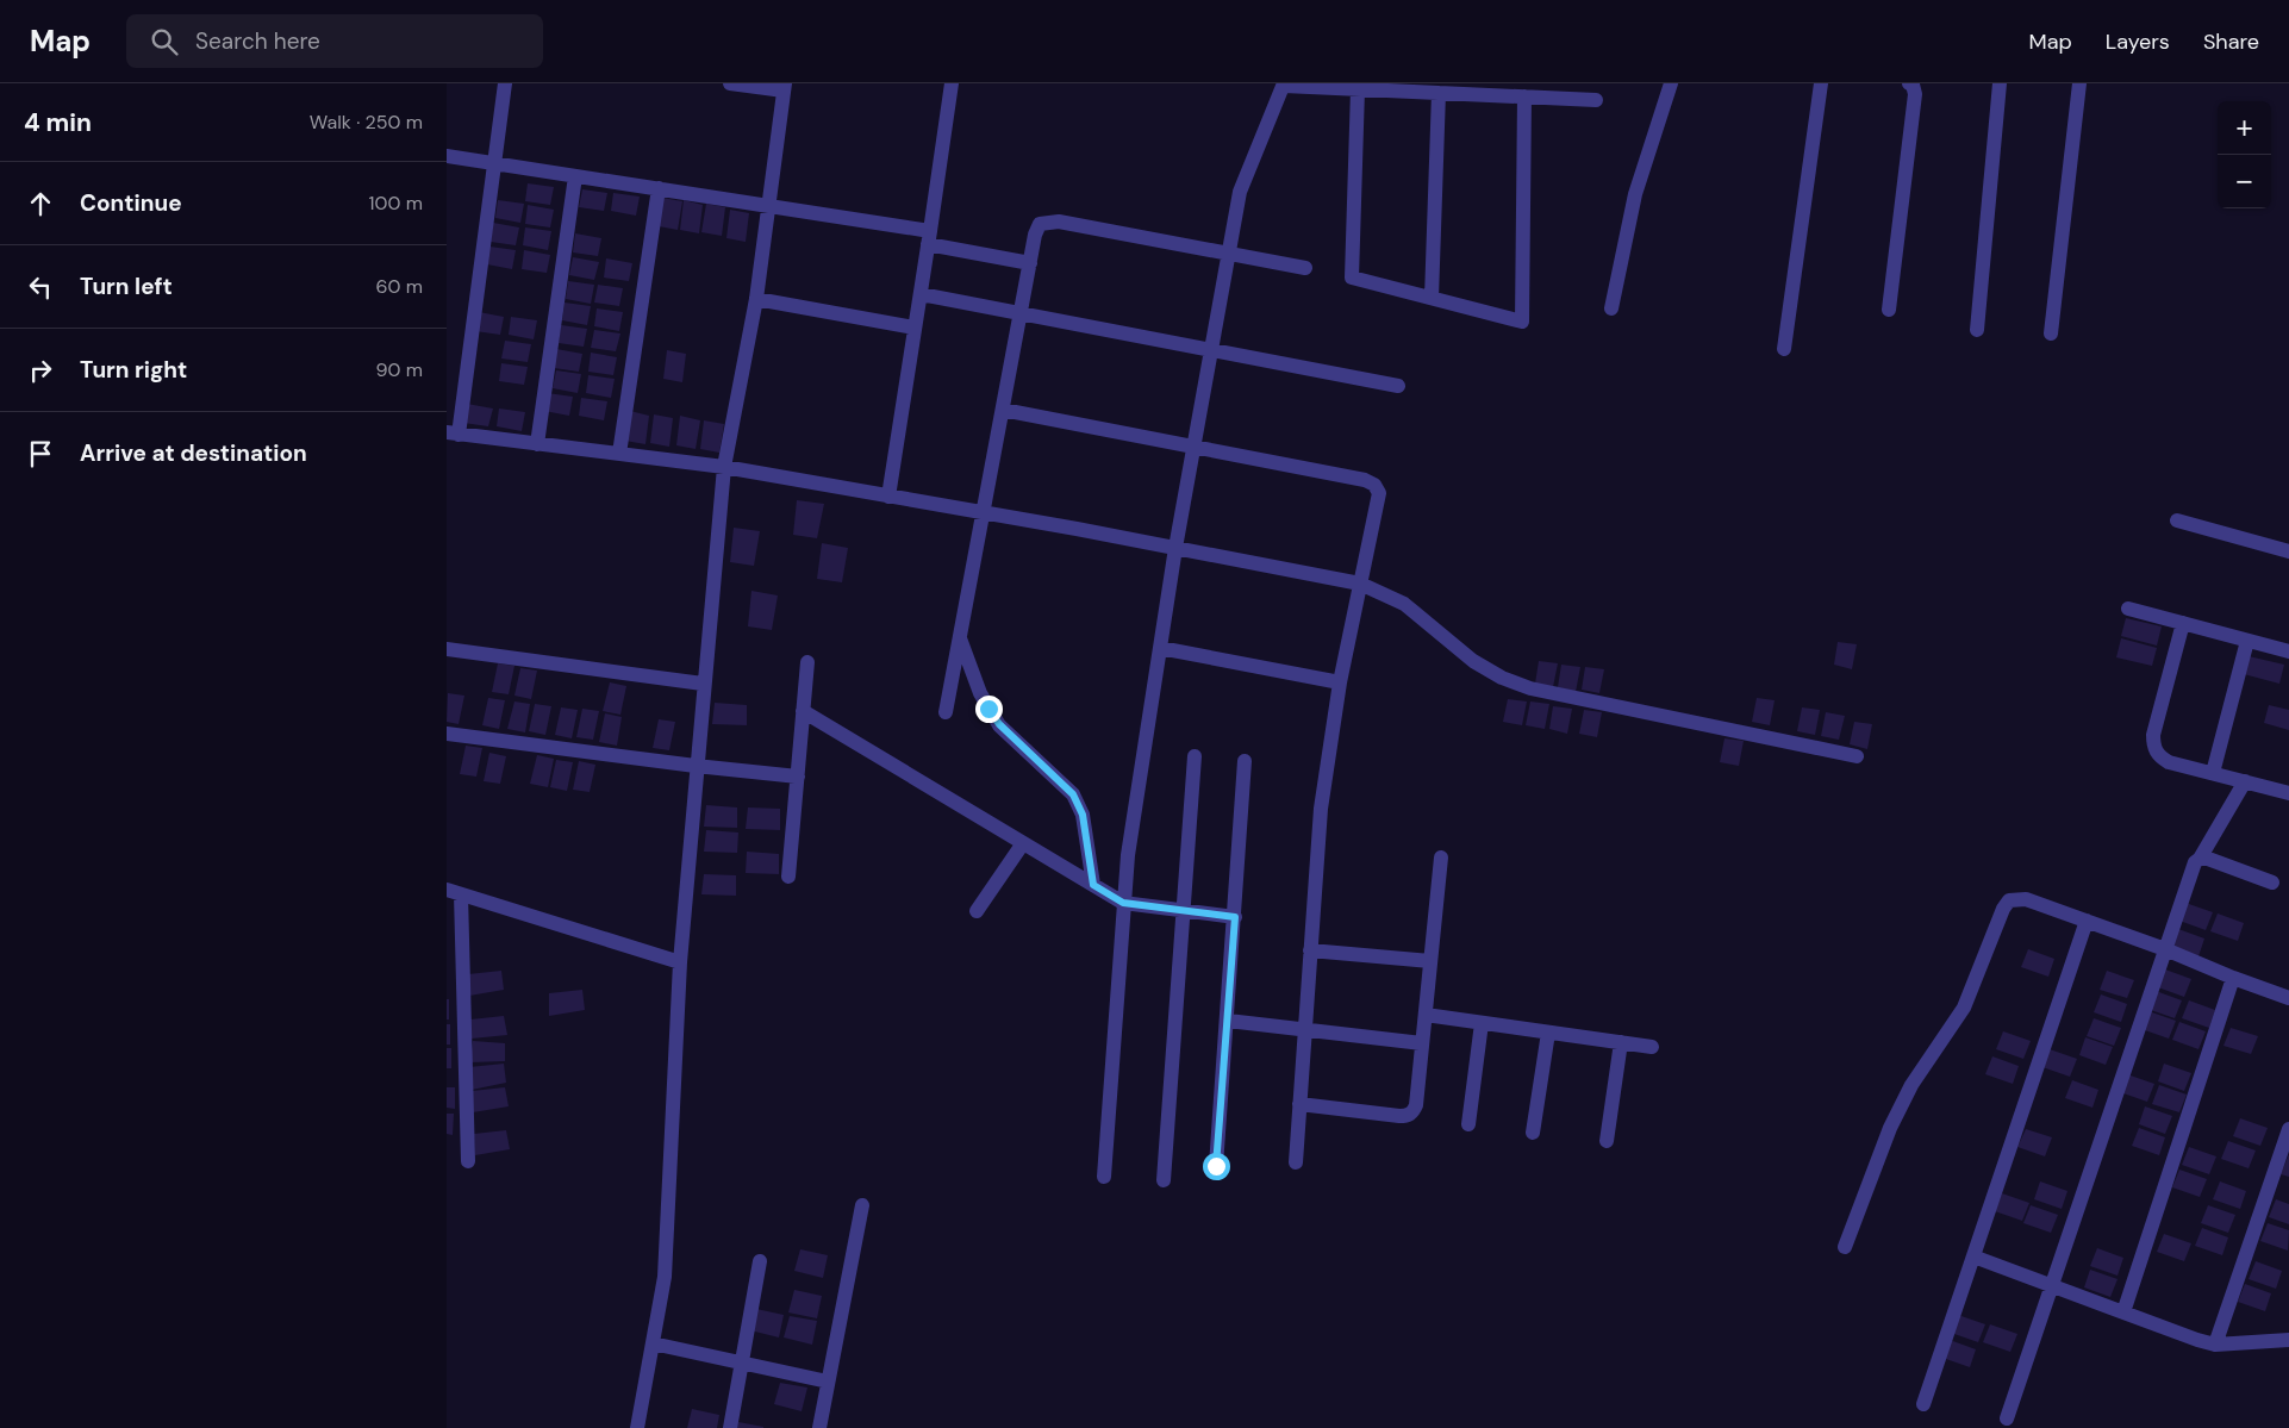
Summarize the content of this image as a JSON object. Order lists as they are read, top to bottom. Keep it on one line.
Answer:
{"page":{"header":"Map","search":"Search here","nav":["Map","Layers","Share"],"heading":["4 min","Walk · 250 m"],"map_buttons":["+","−"],"list":[["Continue","100 m"],["Turn left","60 m"],["Turn right","90 m"],"Arrive at destination"]}}
